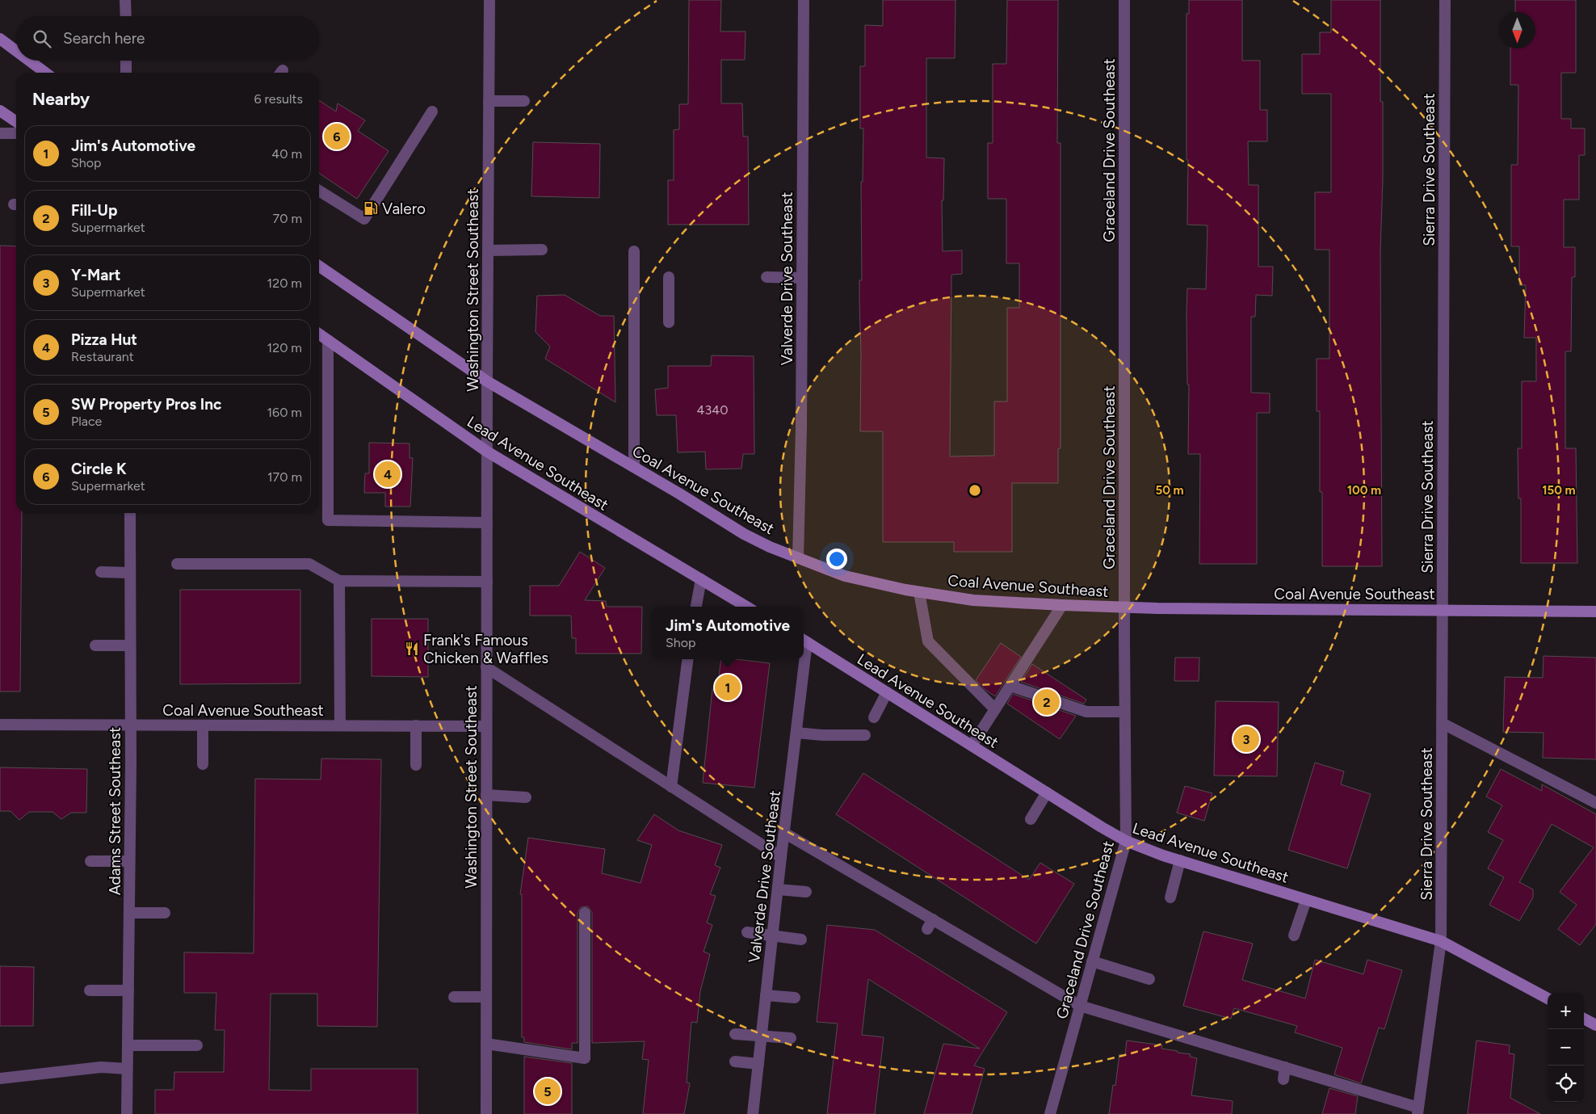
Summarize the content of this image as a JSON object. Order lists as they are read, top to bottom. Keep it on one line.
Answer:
{"streets":{"main road":["Lead Avenue Southeast","Coal Avenue Southeast"],"street":["Graceland Drive Southeast","Sierra Drive Southeast","Valverde Drive Southeast","Washington Street Southeast","Adams Street Southeast"]},"crossings":[["Graceland Drive Southeast","Lead Avenue Southeast"],["Graceland Drive Southeast","Coal Avenue Southeast"],["Sierra Drive Southeast","Lead Avenue Southeast"],["Sierra Drive Southeast","Coal Avenue Southeast"],["Valverde Drive Southeast","Coal Avenue Southeast"],["Washington Street Southeast","Lead Avenue Southeast"],["Washington Street Southeast","Coal Avenue Southeast"],["Coal Avenue Southeast","Adams Street Southeast"]],"places":{"fuel station":["Valero"],"restaurant":["Frank's Famous Chicken & Waffles"]},"house_numbers":["4340"],"north":"bottom","page":{"search":"Search here","heading":["Nearby","6 results"],"pins":["6","4","1","2","3","5"],"list":[{"mark":"1","name":"Jim's Automotive","note":"Shop","value":"40 m"},{"mark":"2","name":"Fill-Up","note":"Supermarket","value":"70 m"},{"mark":"3","name":"Y-Mart","note":"Supermarket","value":"120 m"},{"mark":"4","name":"Pizza Hut","note":"Restaurant","value":"120 m"},{"mark":"5","name":"SW Property Pros Inc","note":"Place","value":"160 m"},{"mark":"6","name":"Circle K","note":"Supermarket","value":"170 m"}],"popup":["Jim's Automotive","Shop"],"map_buttons":["+","−"]},"rings":["50 m","100 m","150 m"]}
